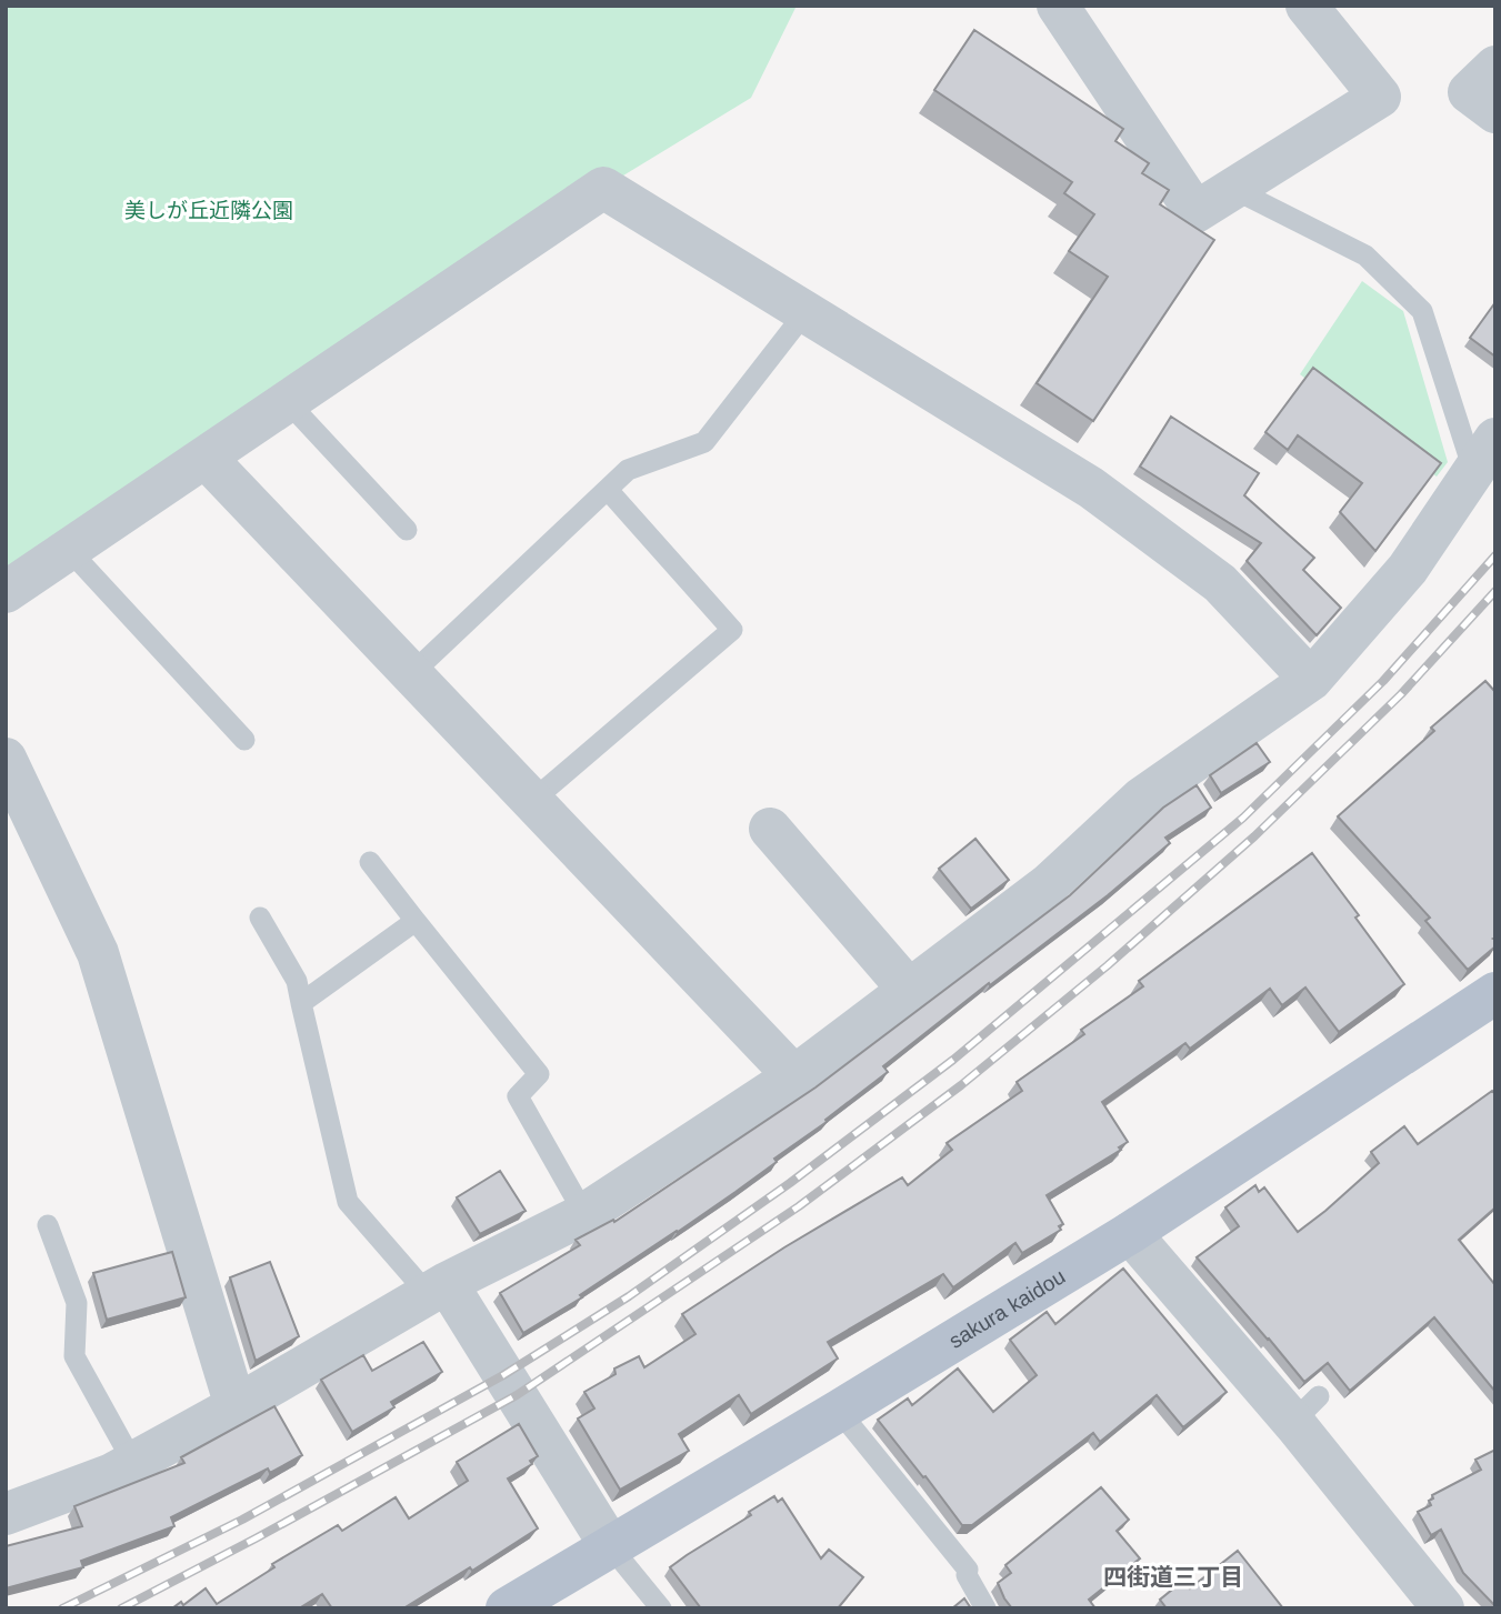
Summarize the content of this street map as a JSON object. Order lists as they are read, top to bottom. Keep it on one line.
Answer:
{"streets":{"main road":["sakura kaidou"]},"districts":["四街道三丁目"],"parks":["美しが丘近隣公園"]}
